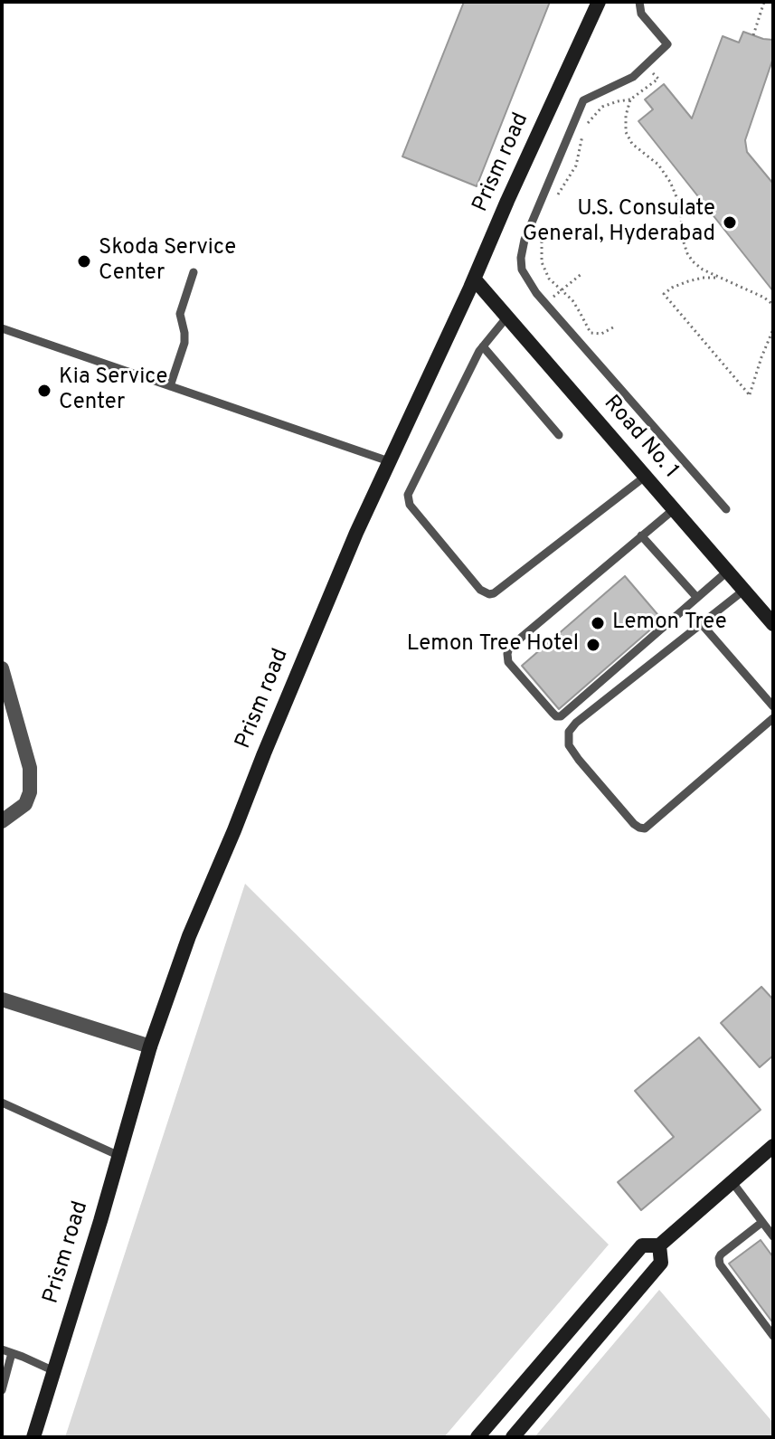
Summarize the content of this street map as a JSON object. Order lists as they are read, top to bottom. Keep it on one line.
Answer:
{"streets":{"street":["Prism road","Road No. 1"]},"crossings":[["Prism road","Road No. 1"]],"places":["U.S. Consulate General, Hyderabad","Skoda Service Center","Kia Service Center","Lemon Tree","Lemon Tree Hotel"]}
